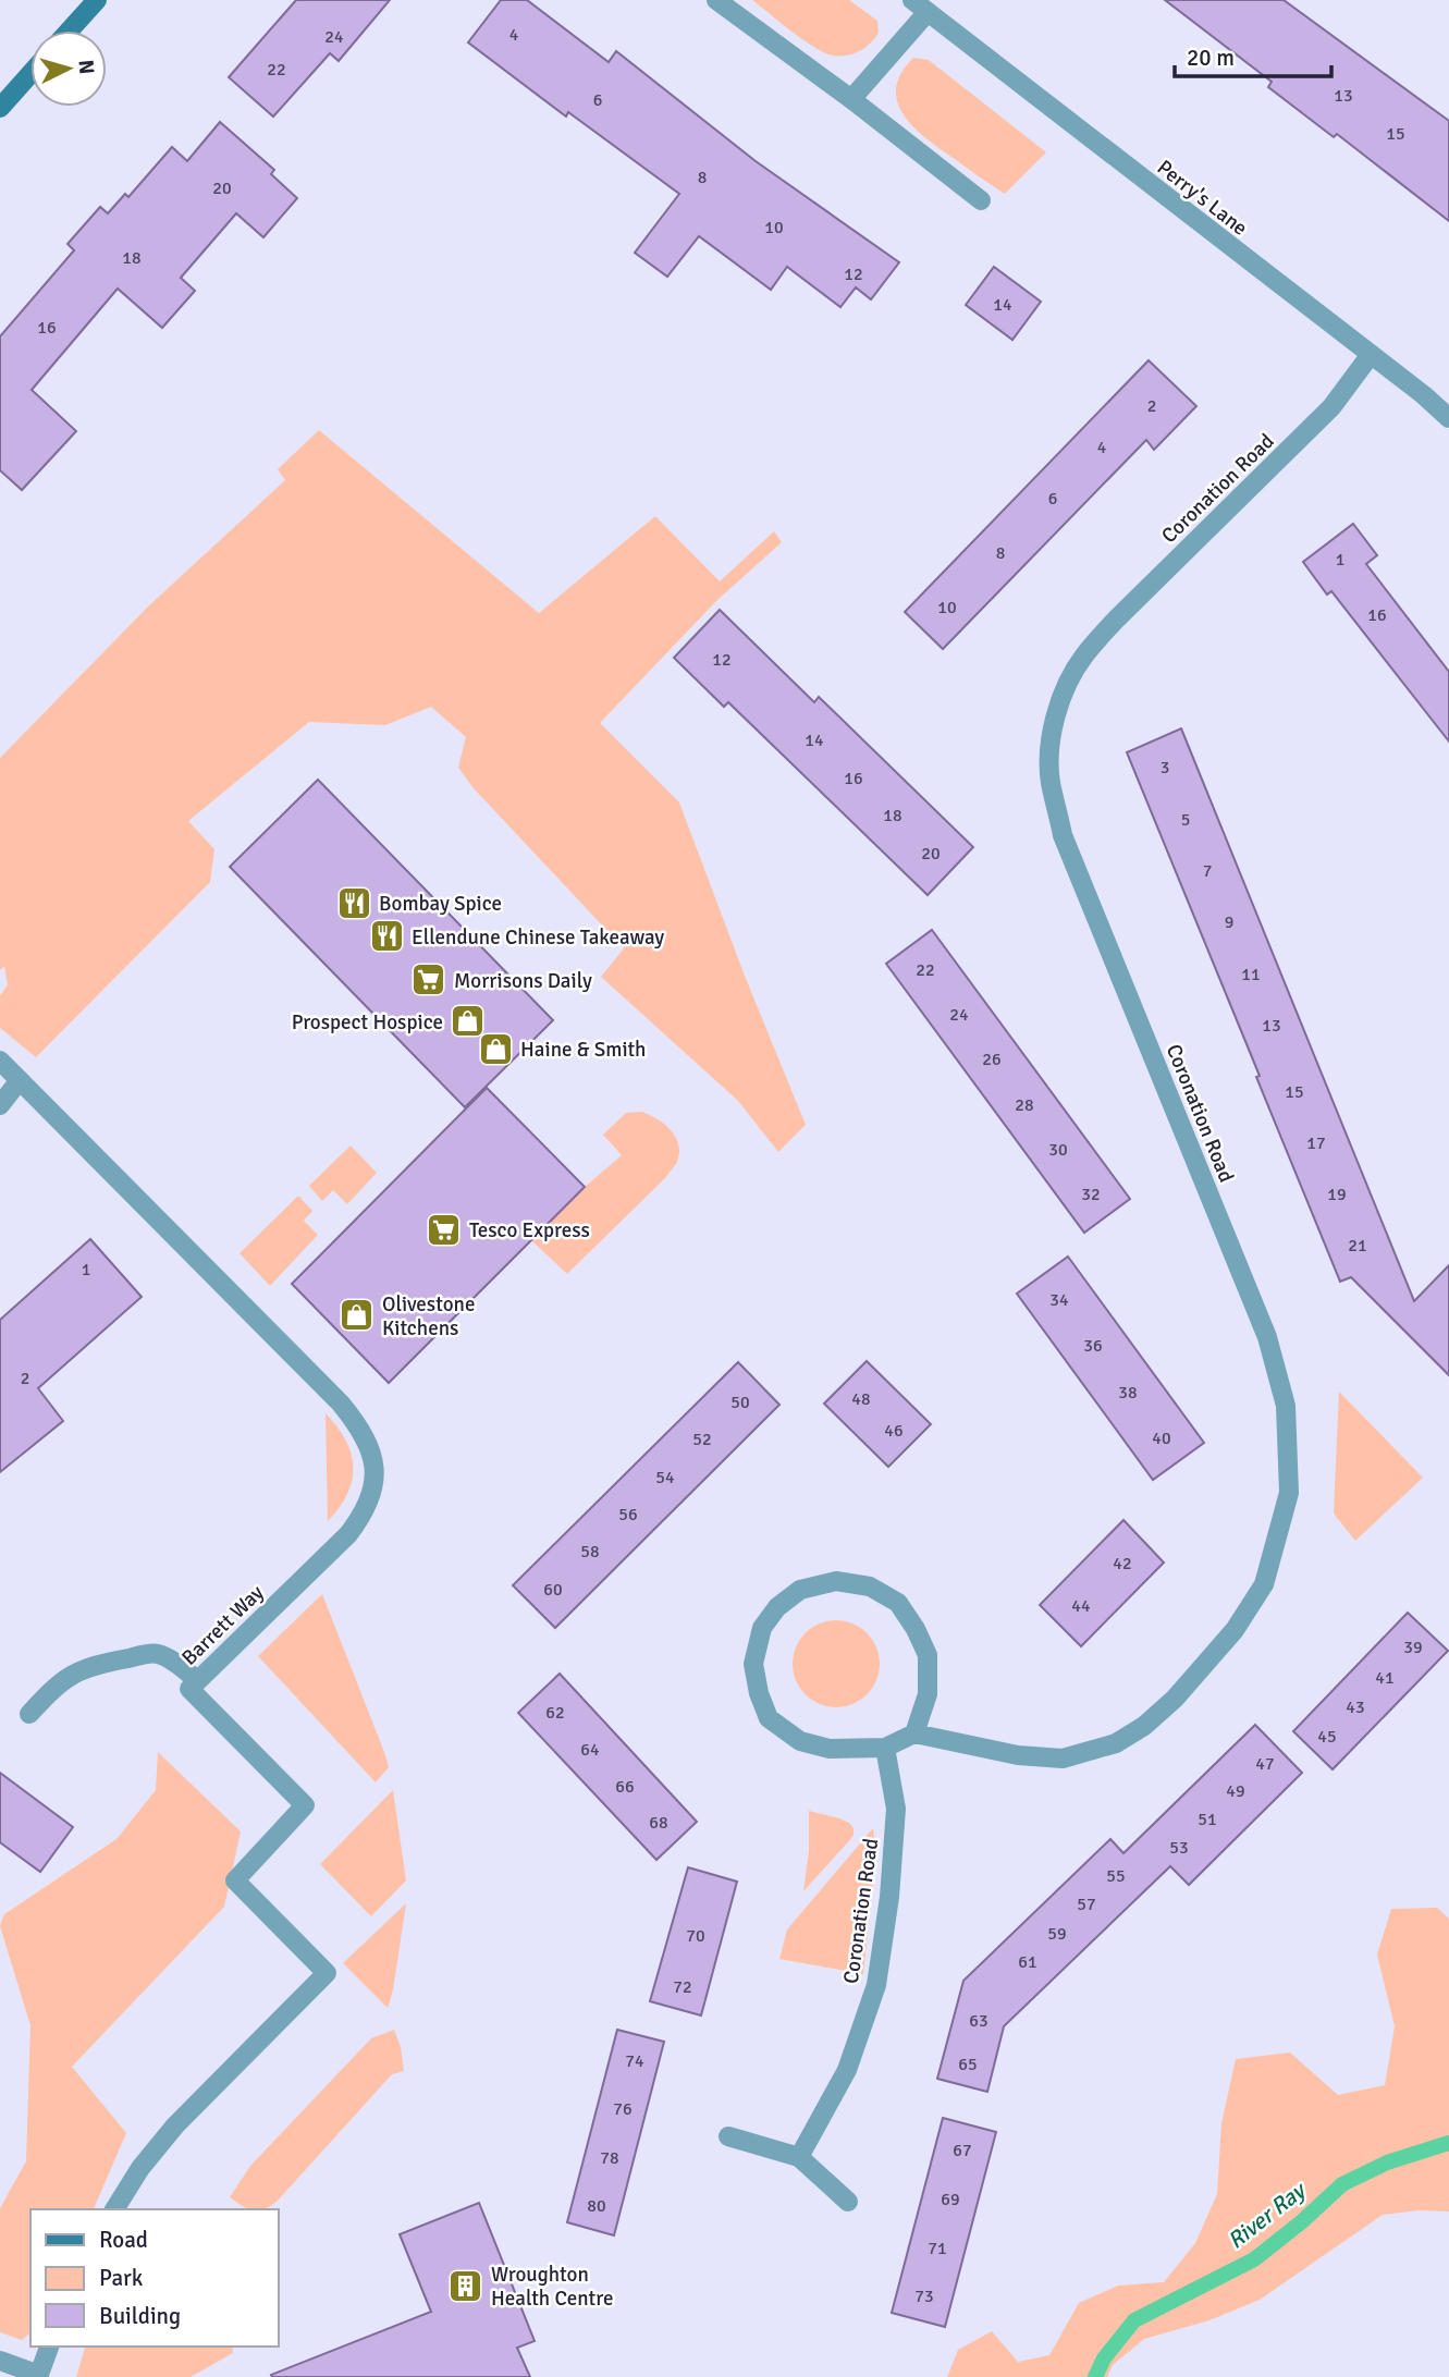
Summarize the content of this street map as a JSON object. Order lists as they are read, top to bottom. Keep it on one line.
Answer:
{"streets":{"street":["Perry's Lane","Coronation Road","Barrett Way"]},"crossings":[["Perry's Lane","Coronation Road"]],"water":["River Ray"],"places":{"restaurant":["Bombay Spice","Ellendune Chinese Takeaway"],"supermarket":["Morrisons Daily","Tesco Express"],"shop":["Prospect Hospice","Haine & Smith","Olivestone Kitchens"],"building":["Wroughton Health Centre"]},"house_numbers":["4","24","22","13","6","15","8","20","10","18","12","14","16","2","4","6","8","1","10","16","12","14","3","16","18","5","20","7","9","22","11","24","13","26","15","28","17","30","32","19","21","1","34","36","2","38","48","50","46","40","52","54","56","58","42","60","44","39","41","43","62","45","64","47","66","49","51","68","53","55","57","59","70","61","72","63","74","65","76","67","78","69","80","71","73"],"legend":["Road","Park","Building"],"scale_bar":"20 m","north":"right"}
